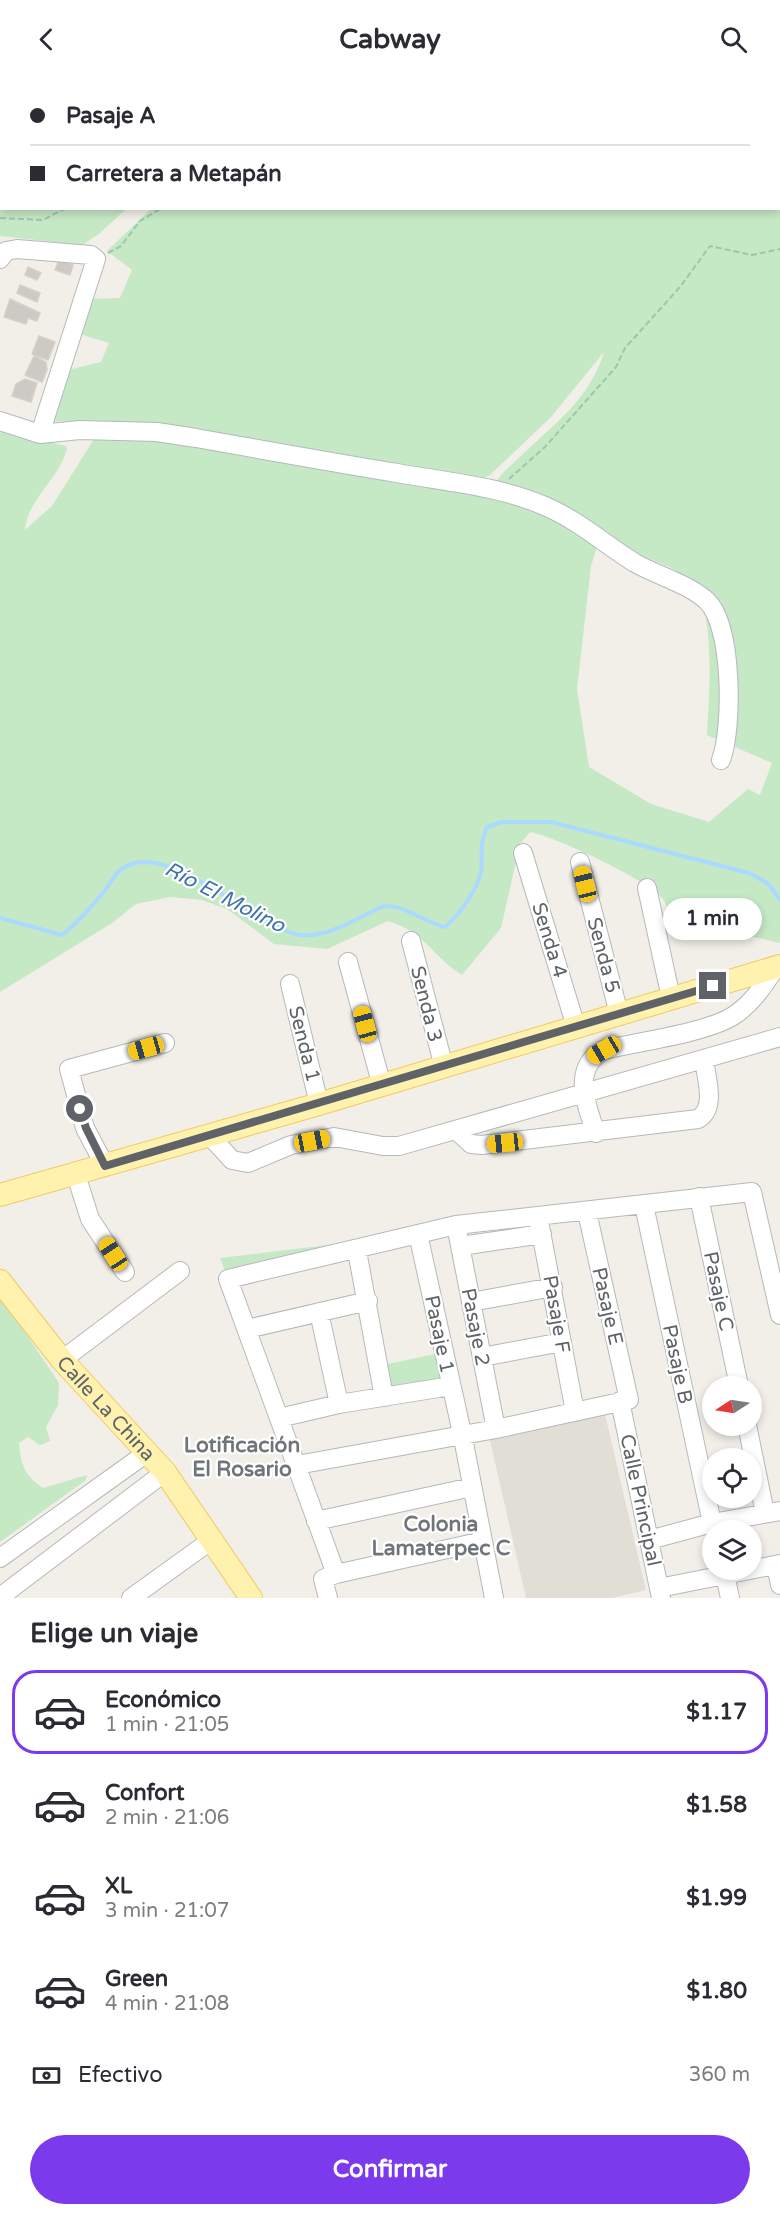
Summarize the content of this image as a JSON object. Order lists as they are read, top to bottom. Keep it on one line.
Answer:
{"streets":{"main road":["Calle La China"],"street":["Senda 4","Senda 5","Senda 3","Senda 1","Pasaje C","Pasaje E","Pasaje F","Pasaje 2","Pasaje 1","Pasaje B","Calle Principal"]},"crossings":[["Pasaje E","Calle Principal"]],"districts":["Lotificación El Rosario","Colonia Lamaterpec C"],"water":["Río El Molino"],"north":"left","page":{"header":"Cabway","banner":["Pasaje A","Carretera a Metapán"],"bubble":"1 min","heading":"Elige un viaje","list":[{"name":"Económico","note":"1 min · 21:05","value":"$1.17"},{"name":"Confort","note":"2 min · 21:06","value":"$1.58"},{"name":"XL","note":"3 min · 21:07","value":"$1.99"},{"name":"Green","note":"4 min · 21:08","value":"$1.80"}],"pay":["Efectivo","360 m"],"buttons":"Confirmar"}}
